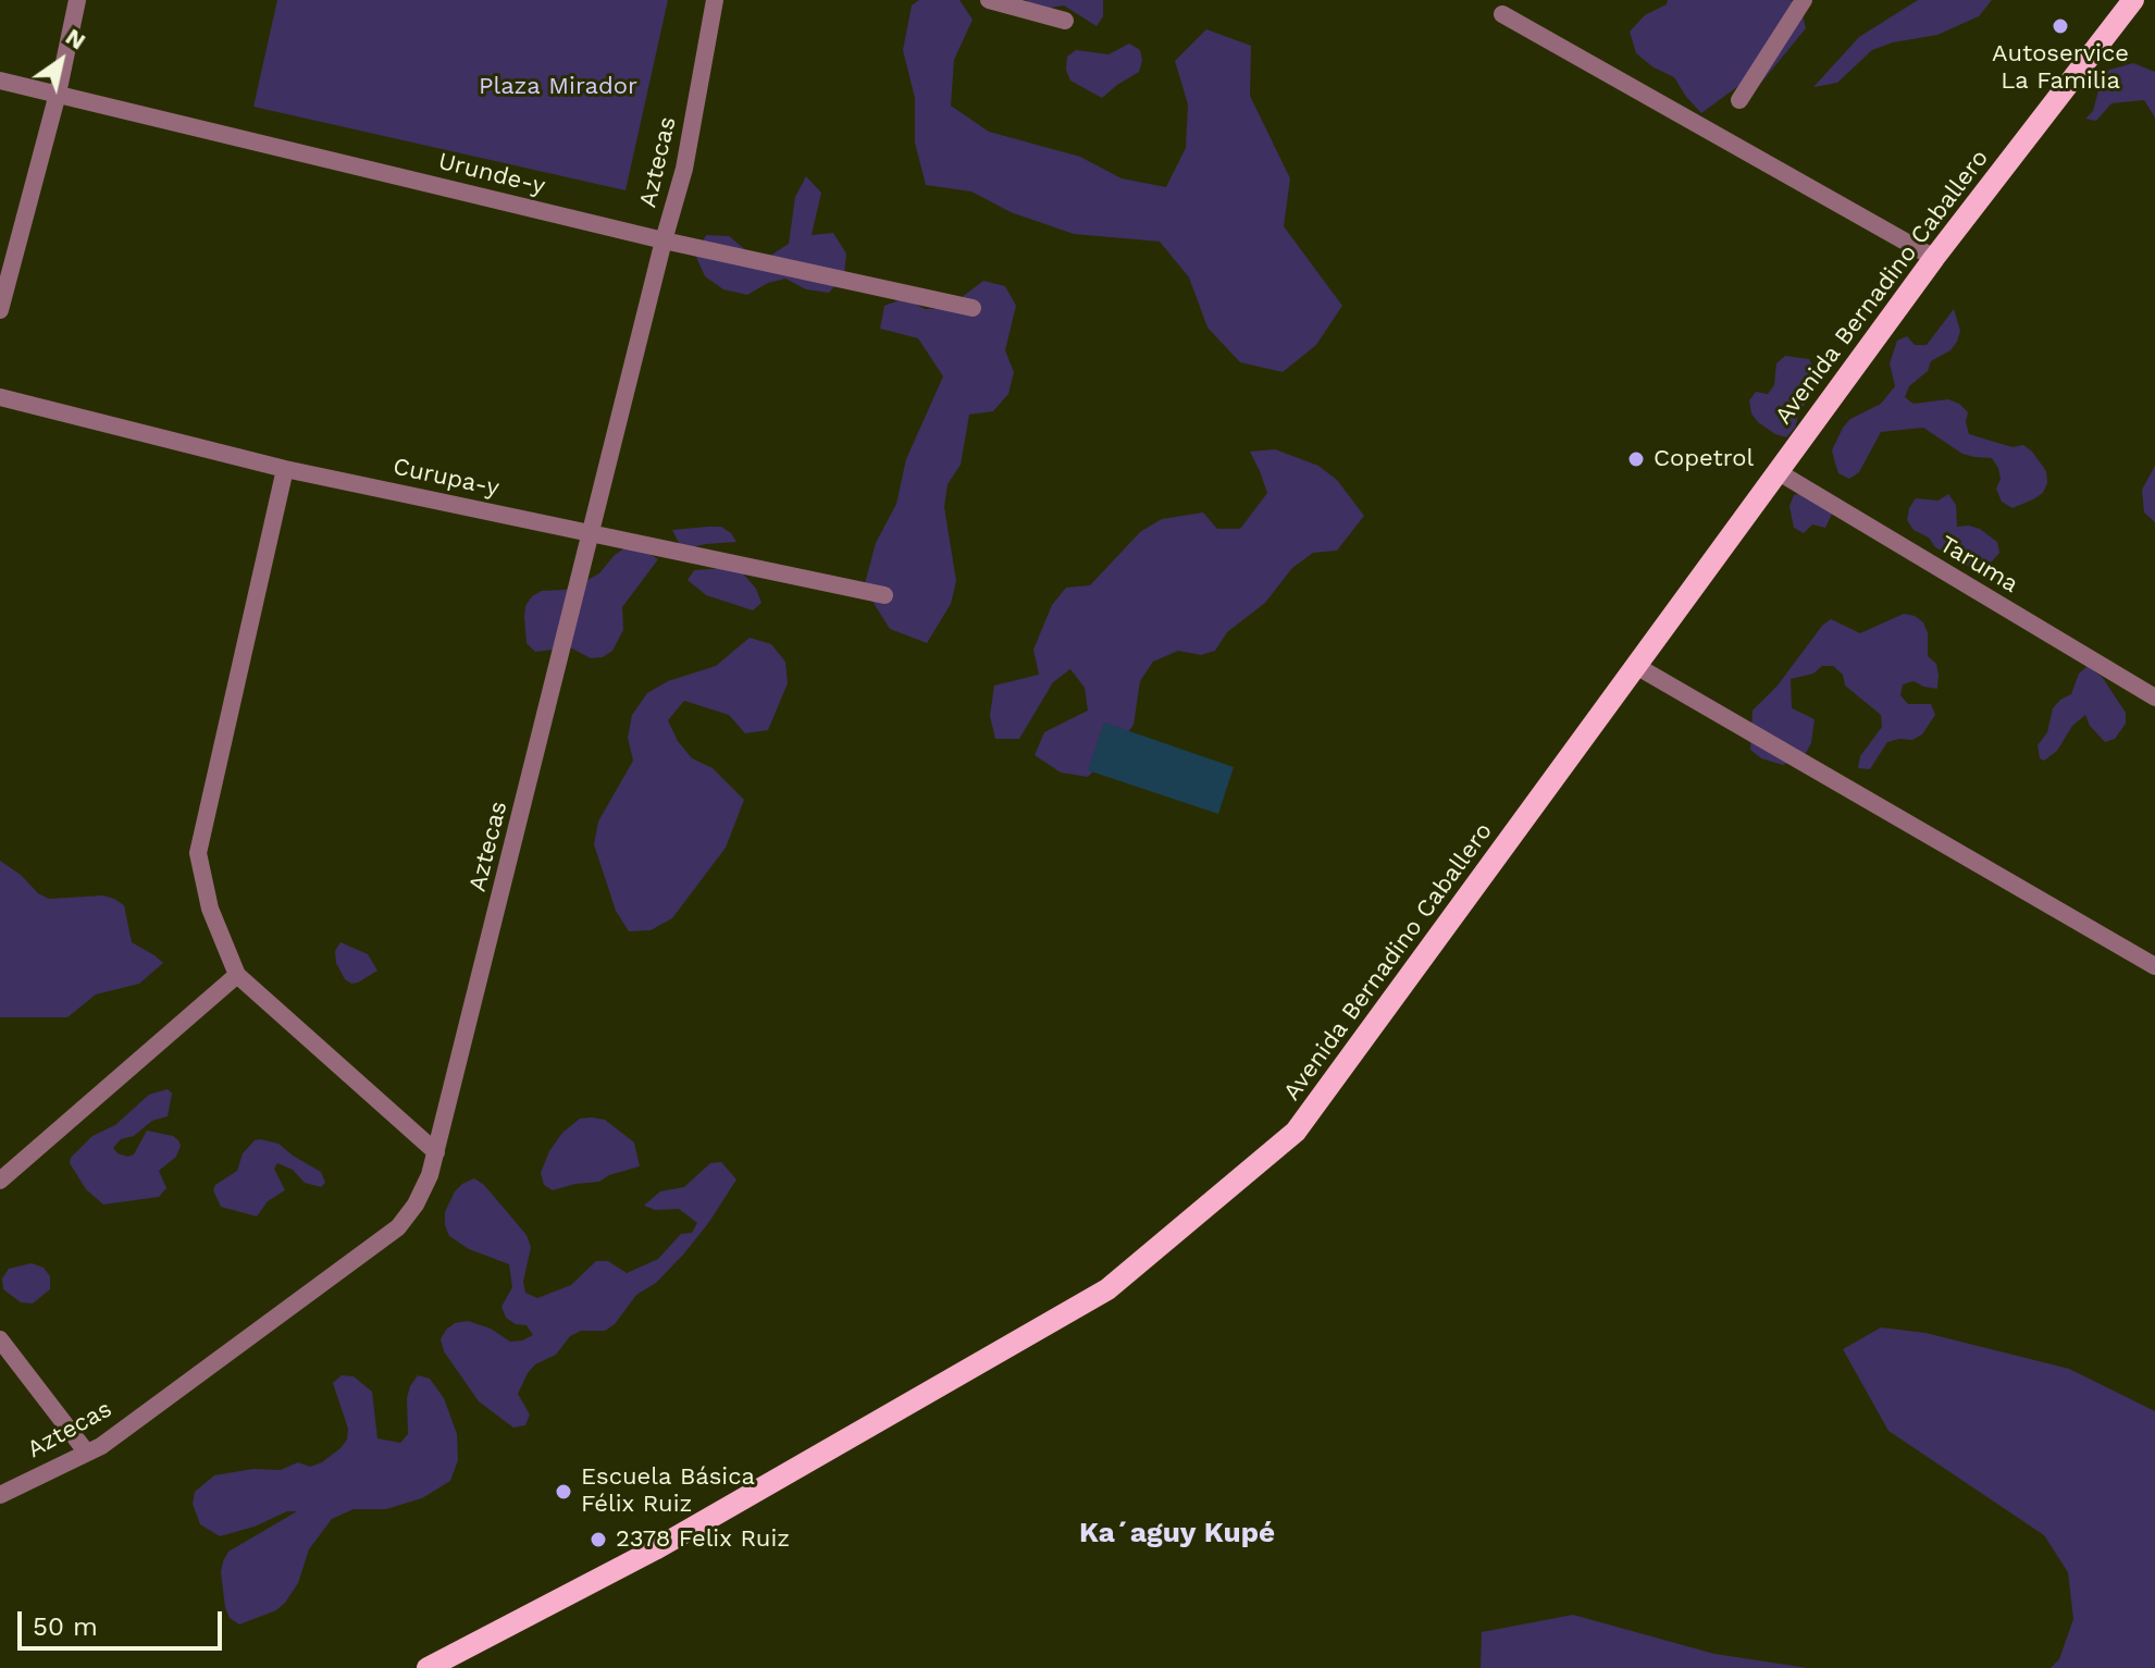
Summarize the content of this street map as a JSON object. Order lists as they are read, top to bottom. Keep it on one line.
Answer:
{"streets":{"main road":["Avenida Bernadino Caballero"],"street":["Aztecas","Urunde-y","Curupa-y","Taruma"]},"crossings":[["Aztecas","Urunde-y"],["Aztecas","Curupa-y"],["Avenida Bernadino Caballero","Taruma"]],"districts":["Ka´aguy Kupé"],"parks":["Plaza Mirador"],"places":["Autoservice La Familia","Copetrol","Escuela Básica Félix Ruiz","2378 Felix Ruiz"],"scale_bar":"50 m","north":"top right"}
